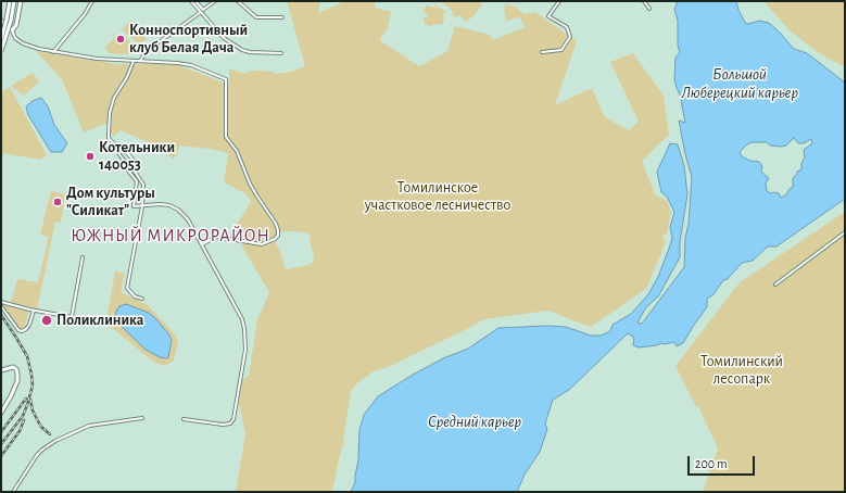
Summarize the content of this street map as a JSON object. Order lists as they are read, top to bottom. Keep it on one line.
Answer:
{"districts":["ЮЖНЫЙ МИКРОРАЙОН"],"water":["Большой Люберецкий карьер","Средний карьер"],"parks":["Томилинское участковое лесничество","Томилинский лесопарк"],"places":["Конноспортивный клуб Белая Дача","Котельники 140053","Дом культуры \"Силикат\"","Поликлиника"],"scale_bar":"200 m"}
